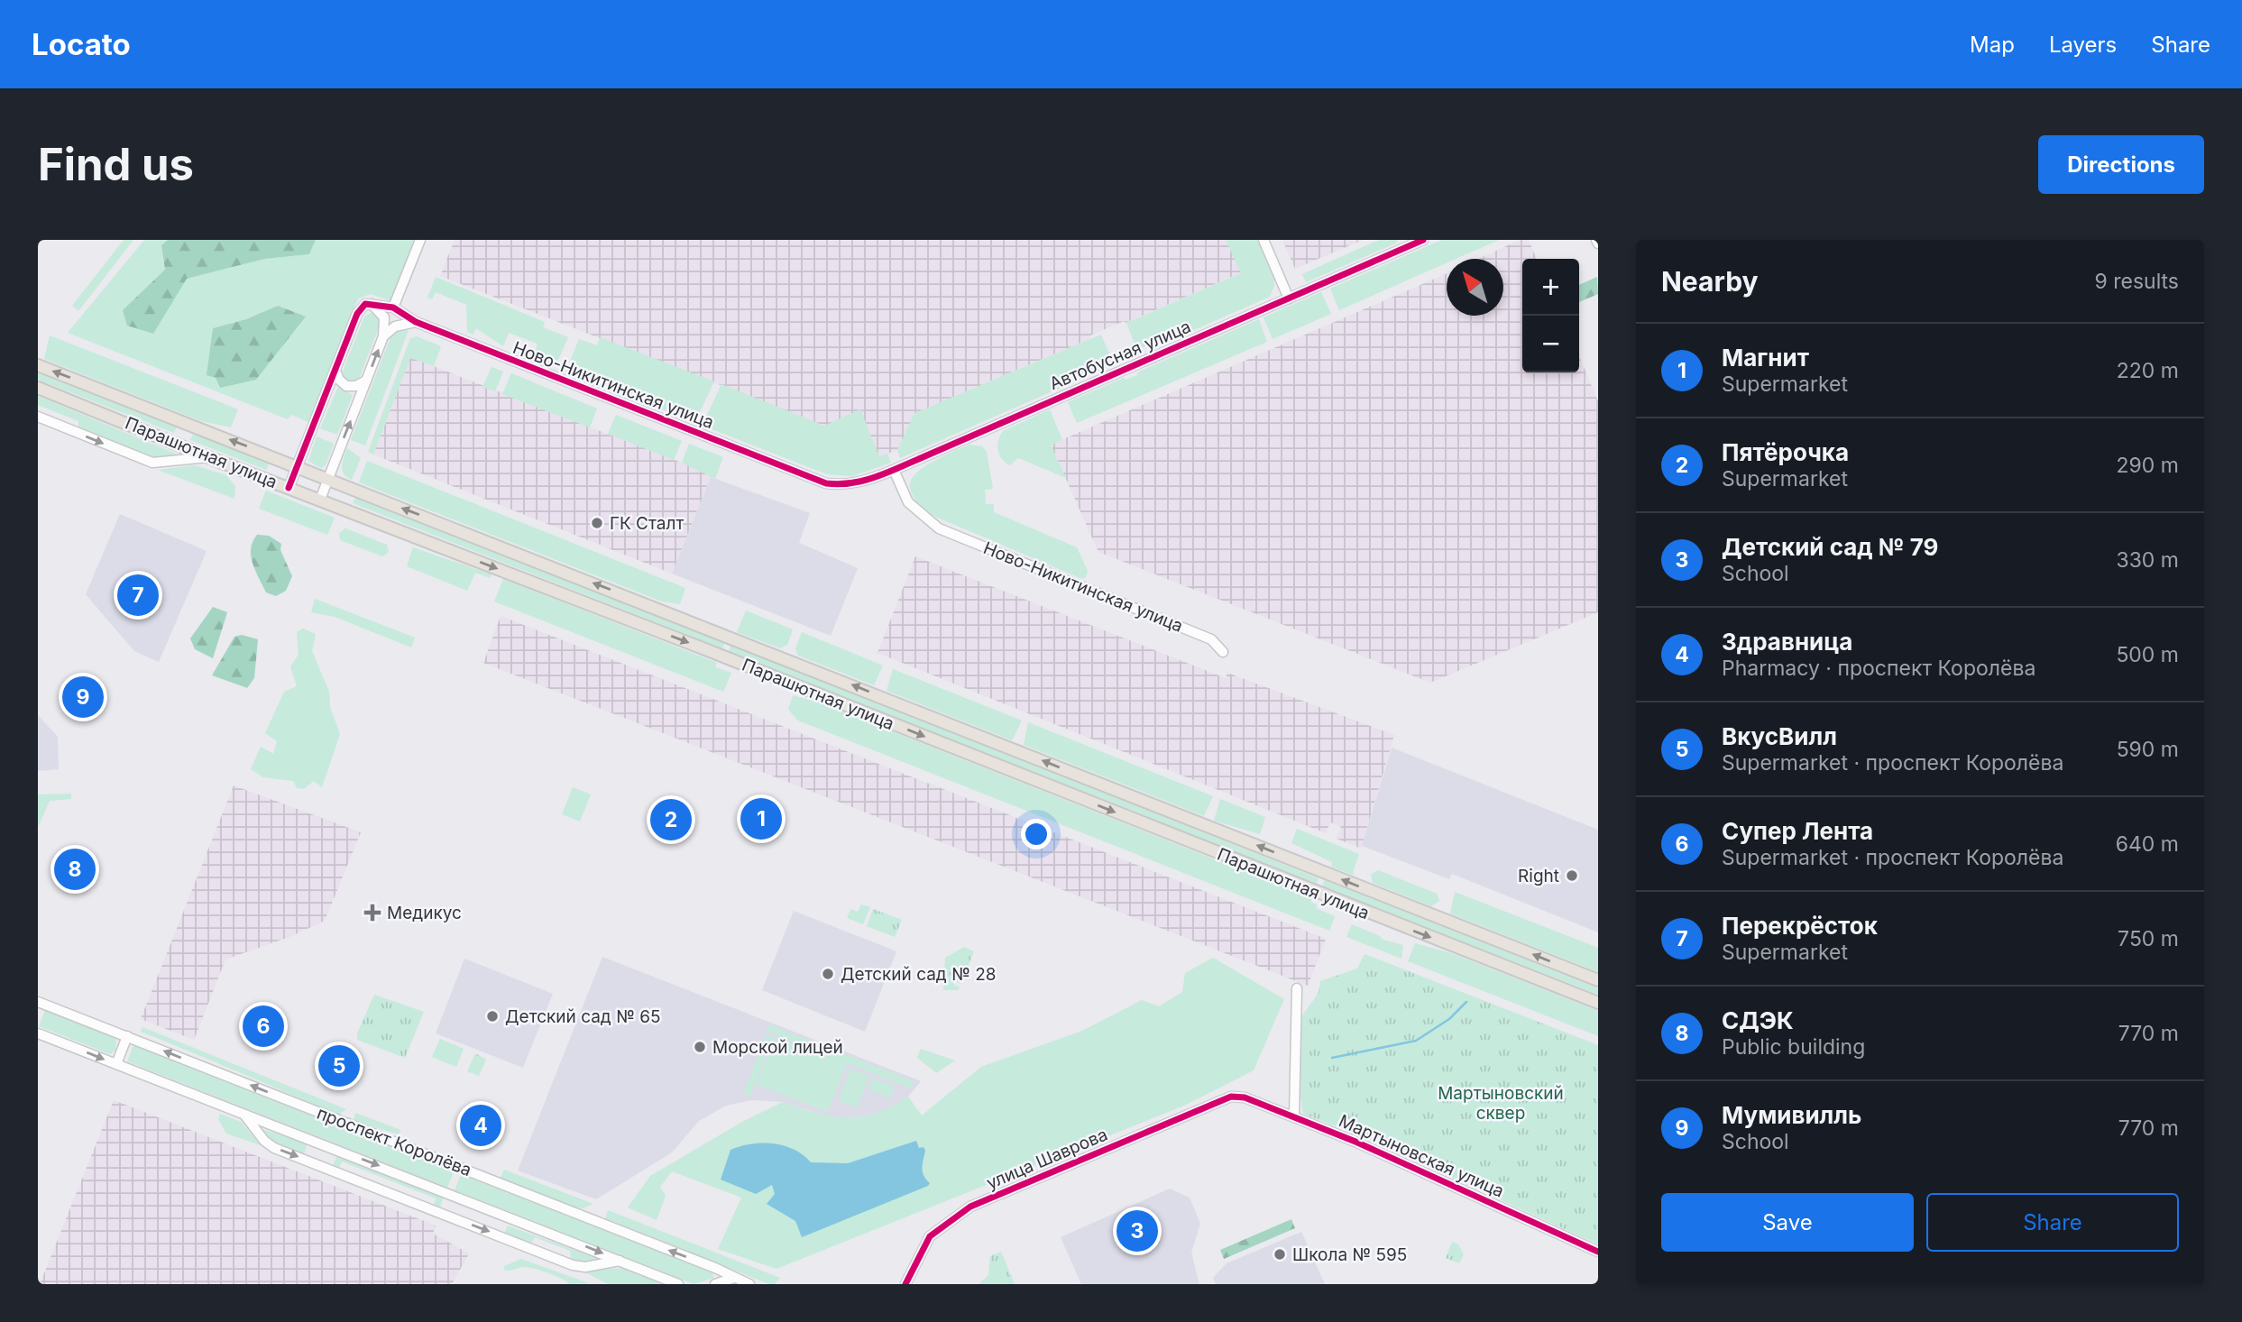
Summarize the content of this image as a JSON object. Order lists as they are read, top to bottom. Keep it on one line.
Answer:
{"streets":{"main road":["Парашютная улица"],"street":["Автобусная улица","Ново-Никитинская улица","проспект Королёва","Мартыновская улица","улица Шаврова"]},"crossings":[["Автобусная улица","Ново-Никитинская улица"],["Мартыновская улица","улица Шаврова"]],"parks":["Мартыновский сквер"],"places":{"other":["ГК Сталт","Right","Детский сад № 28","Детский сад № 65","Морской лицей","Школа № 595"],"health":["Медикус"]},"north":"top left","page":{"header":"Locato","nav":["Map","Layers","Share"],"buttons":["Directions",["Save","Share"]],"title":"Find us","heading":["Nearby","9 results"],"map_buttons":["+","−"],"list":[{"mark":"1","name":"Магнит","note":"Supermarket","value":"220 m"},{"mark":"2","name":"Пятёрочка","note":"Supermarket","value":"290 m"},{"mark":"3","name":"Детский сад № 79","note":"School","value":"330 m"},{"mark":"4","name":"Здравница","note":"Pharmacy · проспект Королёва","value":"500 m"},{"mark":"5","name":"ВкусВилл","note":"Supermarket · проспект Королёва","value":"590 m"},{"mark":"6","name":"Супер Лента","note":"Supermarket · проспект Королёва","value":"640 m"},{"mark":"7","name":"Перекрёсток","note":"Supermarket","value":"750 m"},{"mark":"8","name":"СДЭК","note":"Public building","value":"770 m"},{"mark":"9","name":"Мумивилль","note":"School","value":"770 m"}],"pins":["7","9","1","2","8","6","5","4","3"]}}
